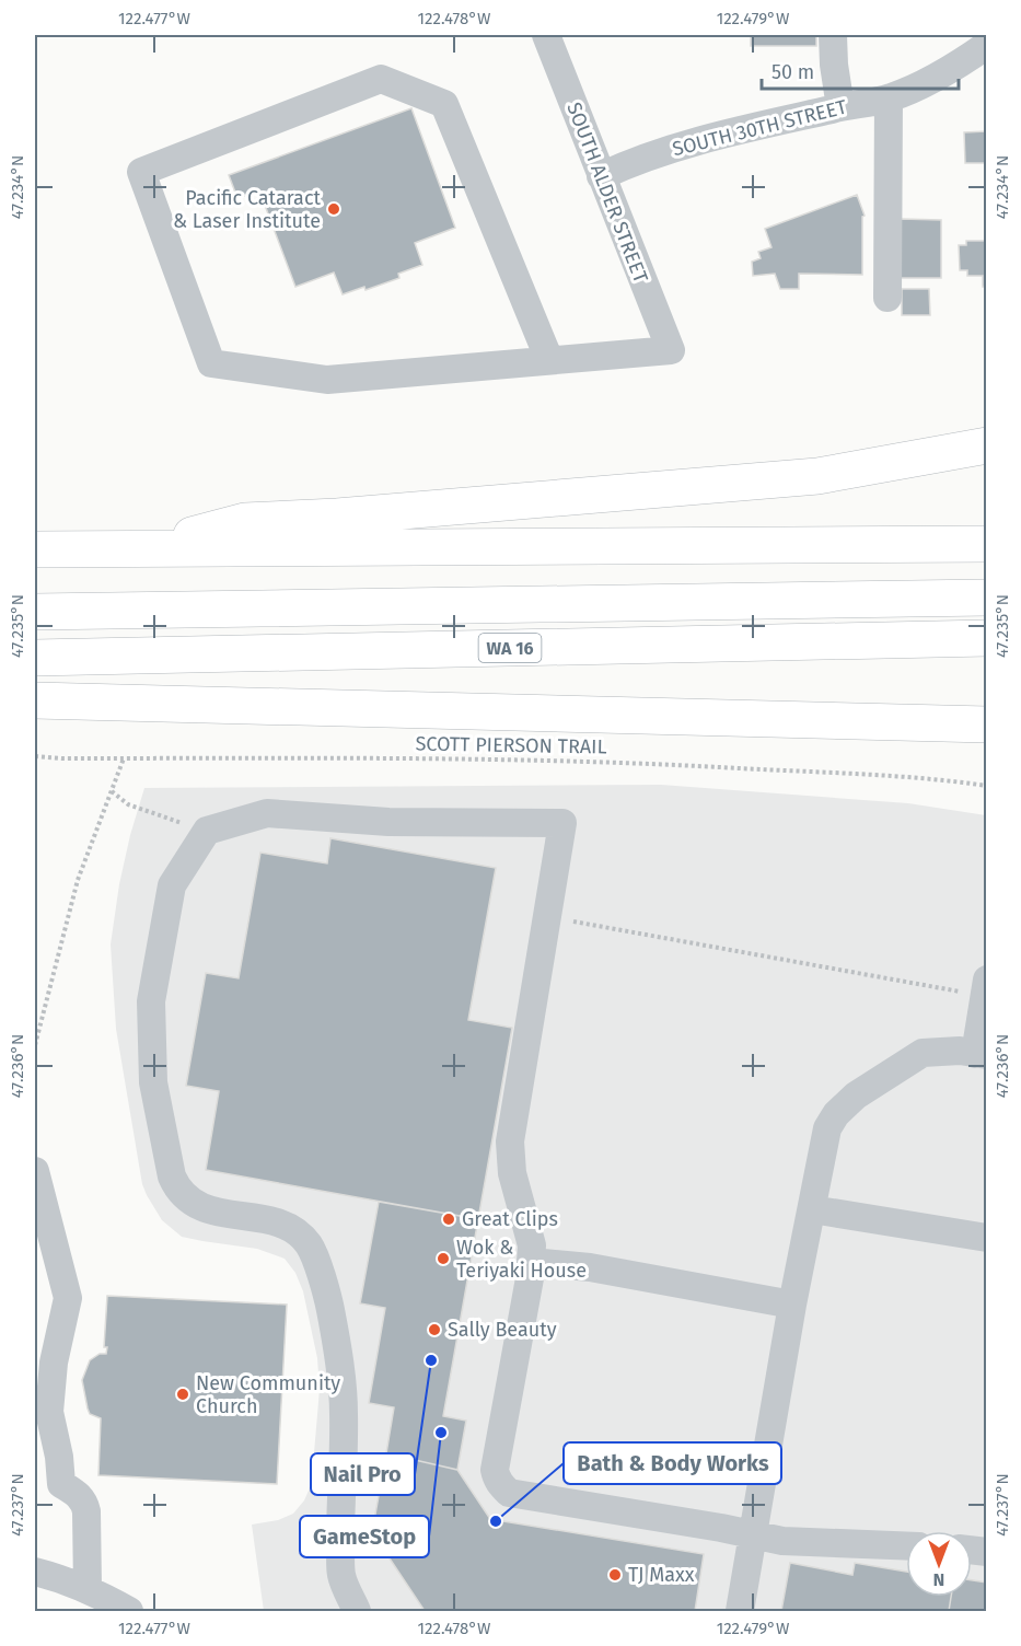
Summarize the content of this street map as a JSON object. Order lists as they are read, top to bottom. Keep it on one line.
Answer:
{"streets":{"highway":["WA 16"],"street":["SOUTH 30TH STREET","SOUTH ALDER STREET"],"path":["SCOTT PIERSON TRAIL"]},"crossings":[["SOUTH 30TH STREET","SOUTH ALDER STREET"]],"places":["Pacific Cataract & Laser Institute","Great Clips","Wok & Teriyaki House","Sally Beauty","Nail Pro","New Community Church","GameStop","Bath & Body Works","TJ Maxx"],"scale_bar":"50 m","north":"bottom","coordinates":["122.477°W","122.478°W","122.479°W","47.234°N","47.235°N","47.236°N","47.237°N"]}
